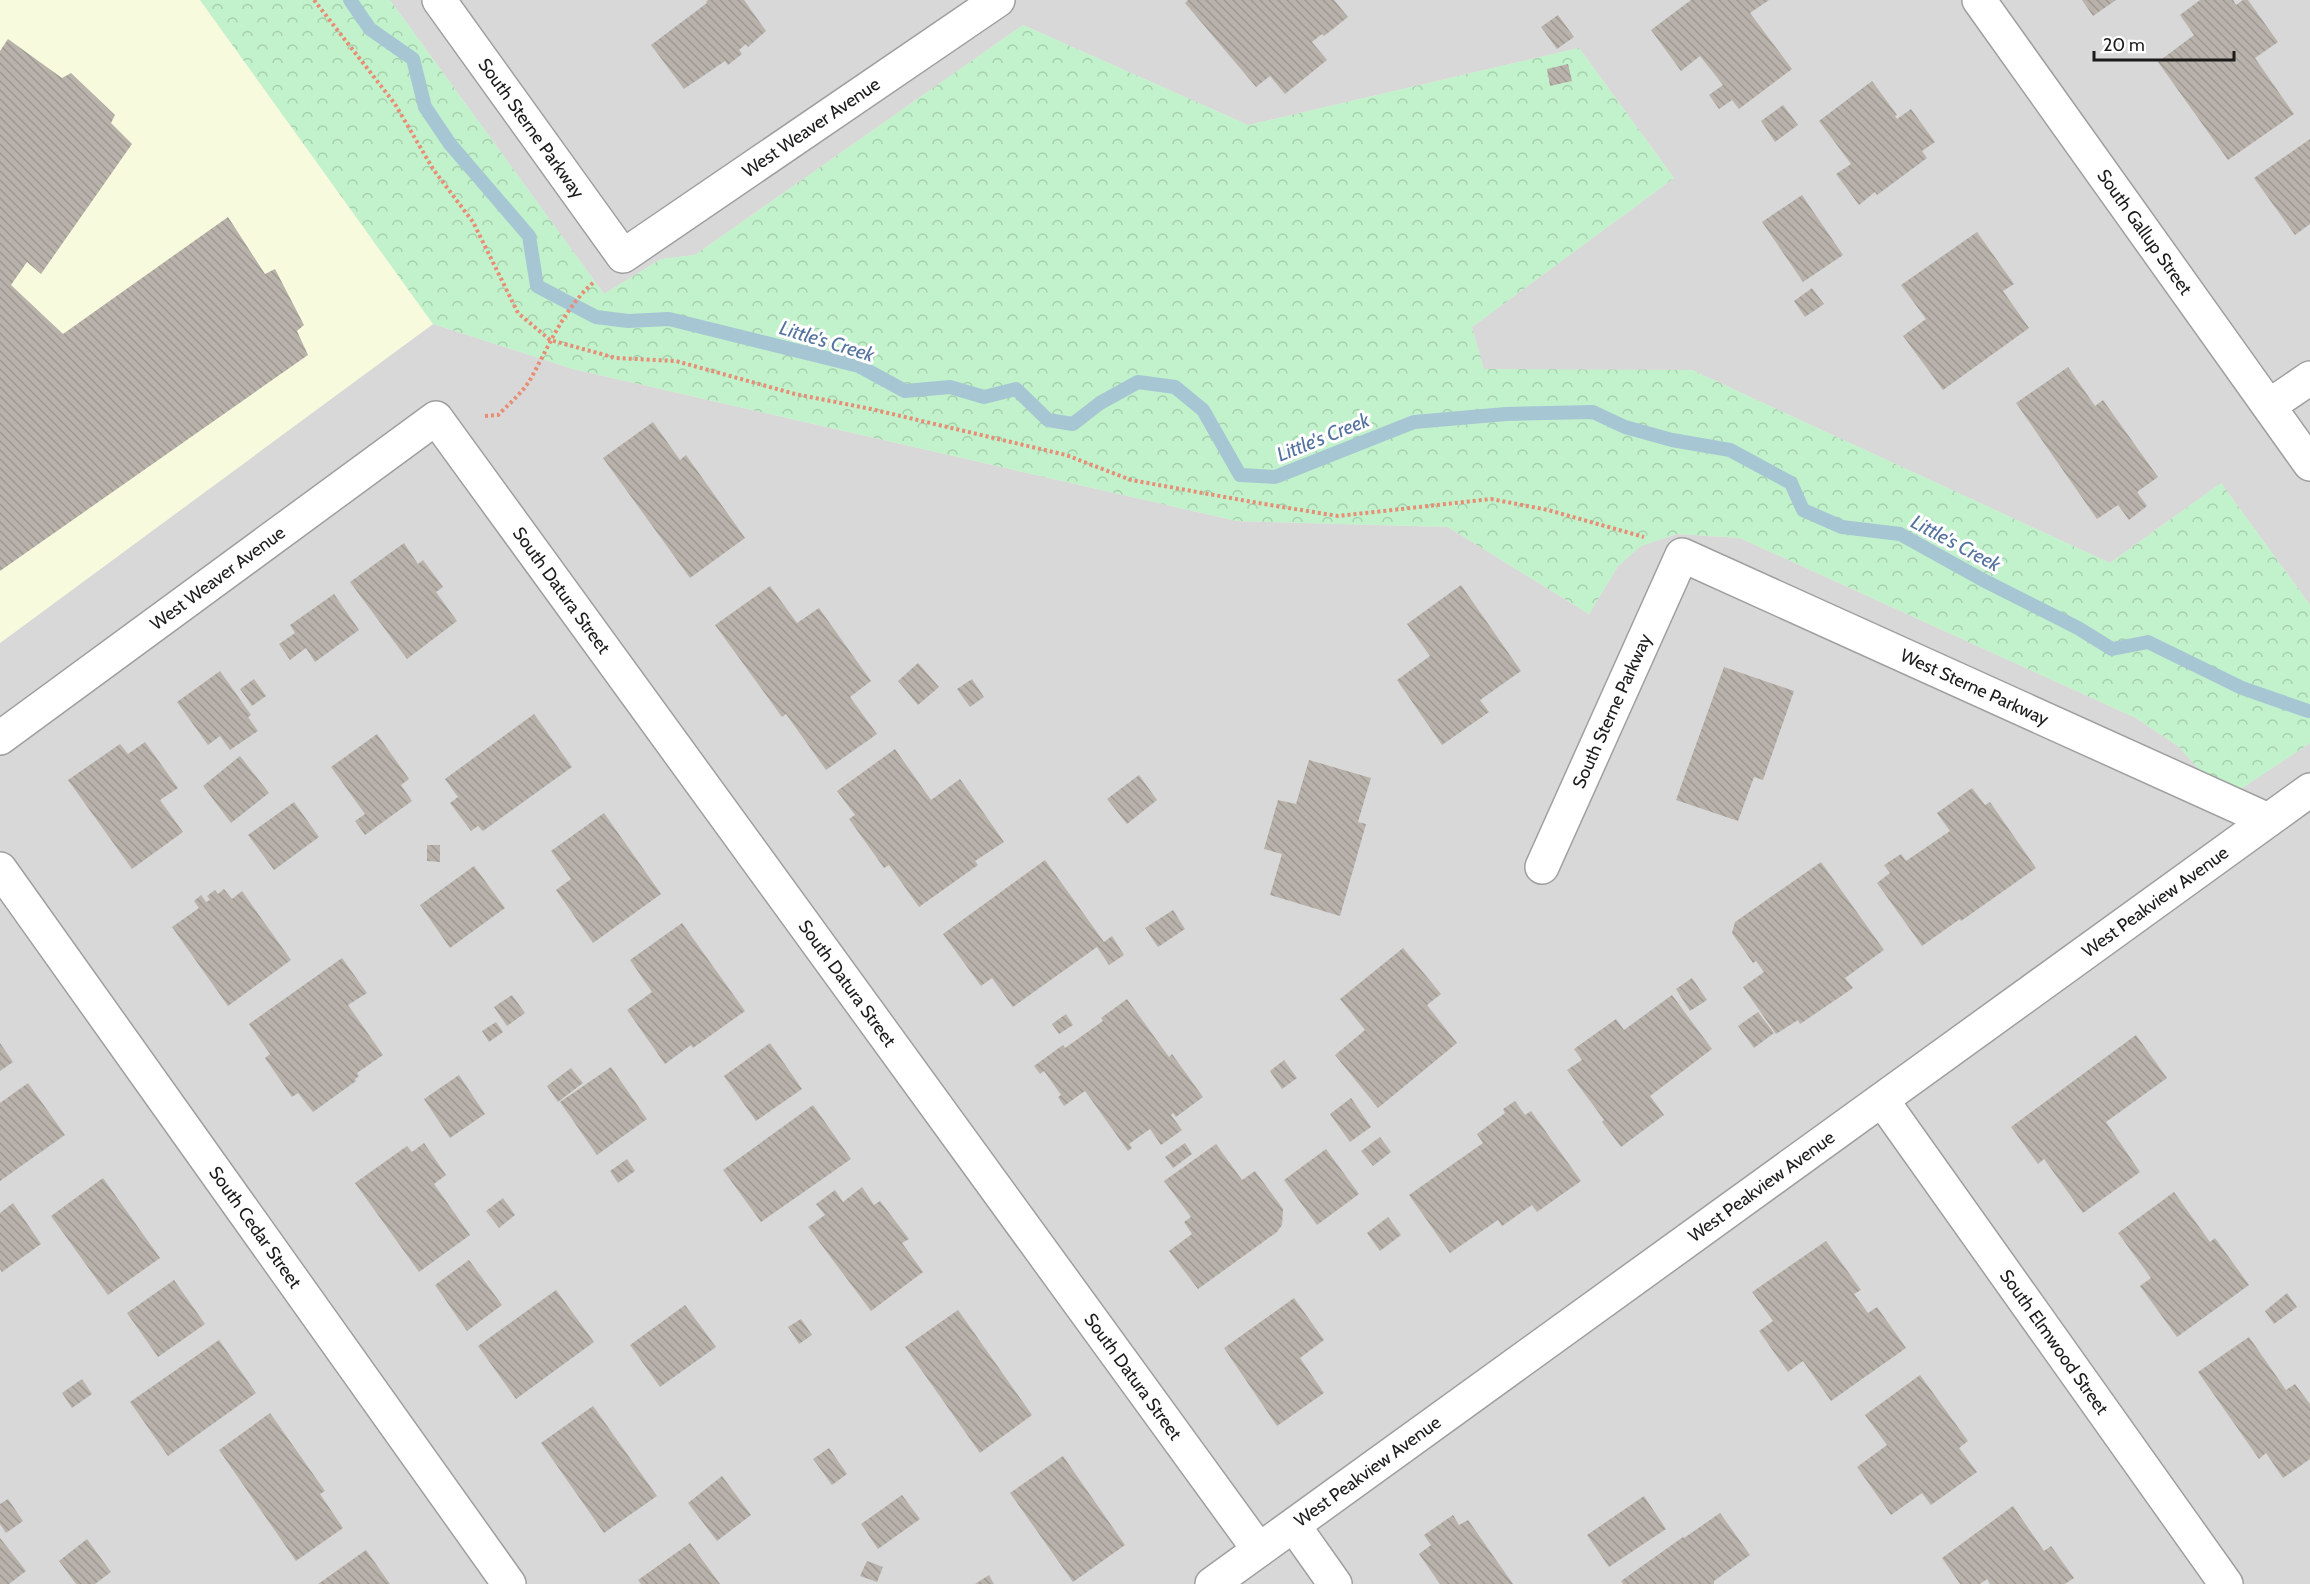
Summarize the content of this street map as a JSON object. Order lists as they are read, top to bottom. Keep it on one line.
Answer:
{"streets":{"street":["South Sterne Parkway","West Weaver Avenue","South Gallup Street","South Datura Street","West Sterne Parkway","West Peakview Avenue","South Cedar Street","South Elmwood Street"]},"crossings":[["South Sterne Parkway","West Weaver Avenue"],["South Sterne Parkway","West Sterne Parkway"],["West Weaver Avenue","South Datura Street"],["South Datura Street","West Peakview Avenue"],["West Sterne Parkway","West Peakview Avenue"],["West Peakview Avenue","South Elmwood Street"]],"water":["Little's Creek"],"scale_bar":"20 m"}
